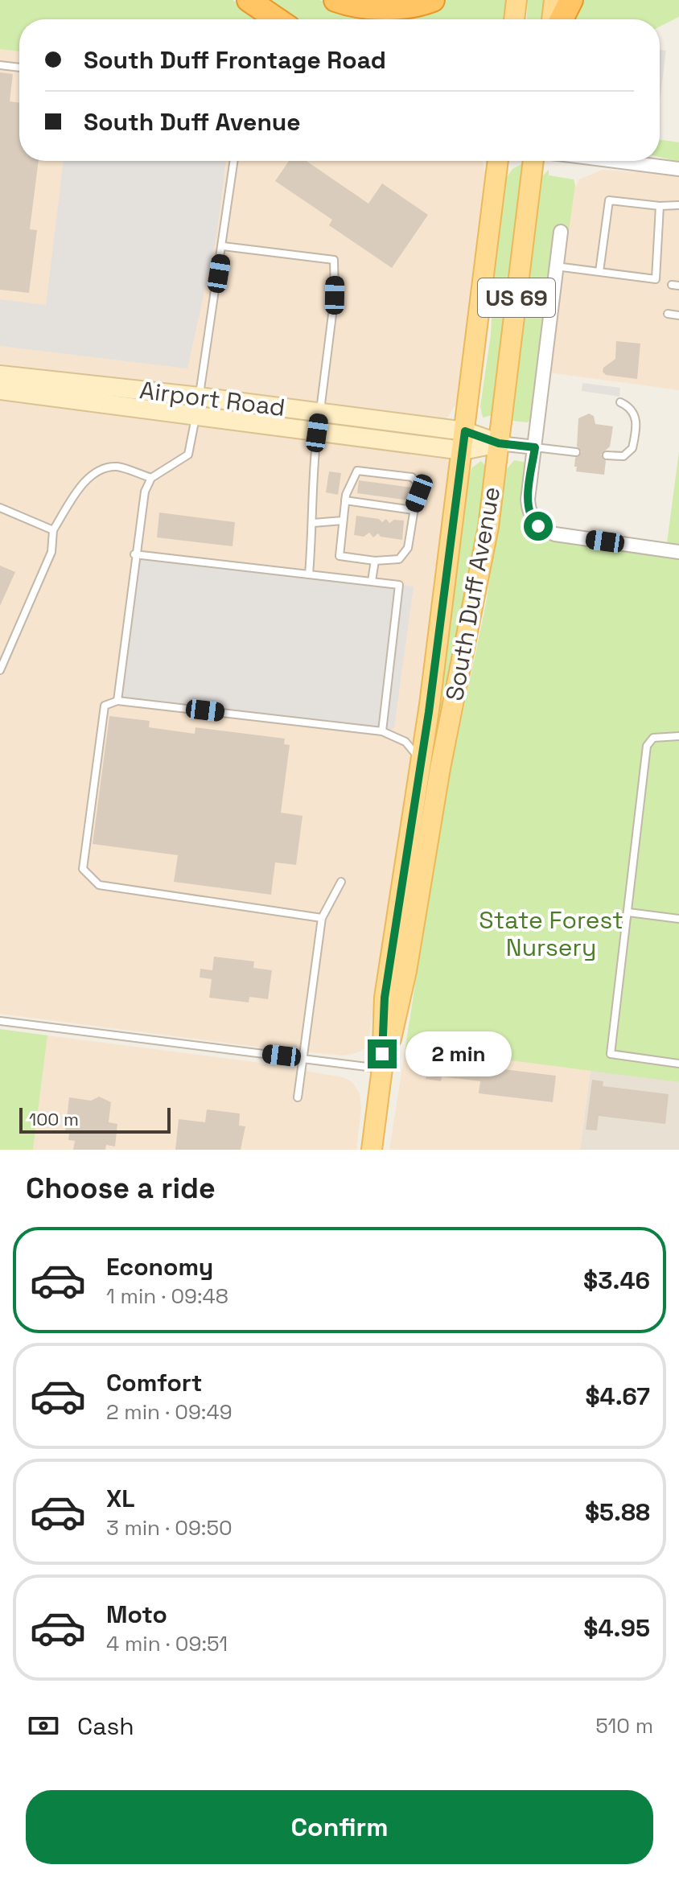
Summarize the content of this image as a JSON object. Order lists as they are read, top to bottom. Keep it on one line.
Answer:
{"streets":{"main road":["US 69","Airport Road","South Duff Avenue"]},"crossings":[["Airport Road","South Duff Avenue"]],"parks":["State Forest Nursery"],"scale_bar":"100 m","page":{"banner":["South Duff Frontage Road","South Duff Avenue"],"bubble":"2 min","scale":"100 m","heading":"Choose a ride","list":[{"name":"Economy","note":"1 min · 09:48","value":"$3.46"},{"name":"Comfort","note":"2 min · 09:49","value":"$4.67"},{"name":"XL","note":"3 min · 09:50","value":"$5.88"},{"name":"Moto","note":"4 min · 09:51","value":"$4.95"}],"pay":["Cash","510 m"],"buttons":"Confirm"}}
